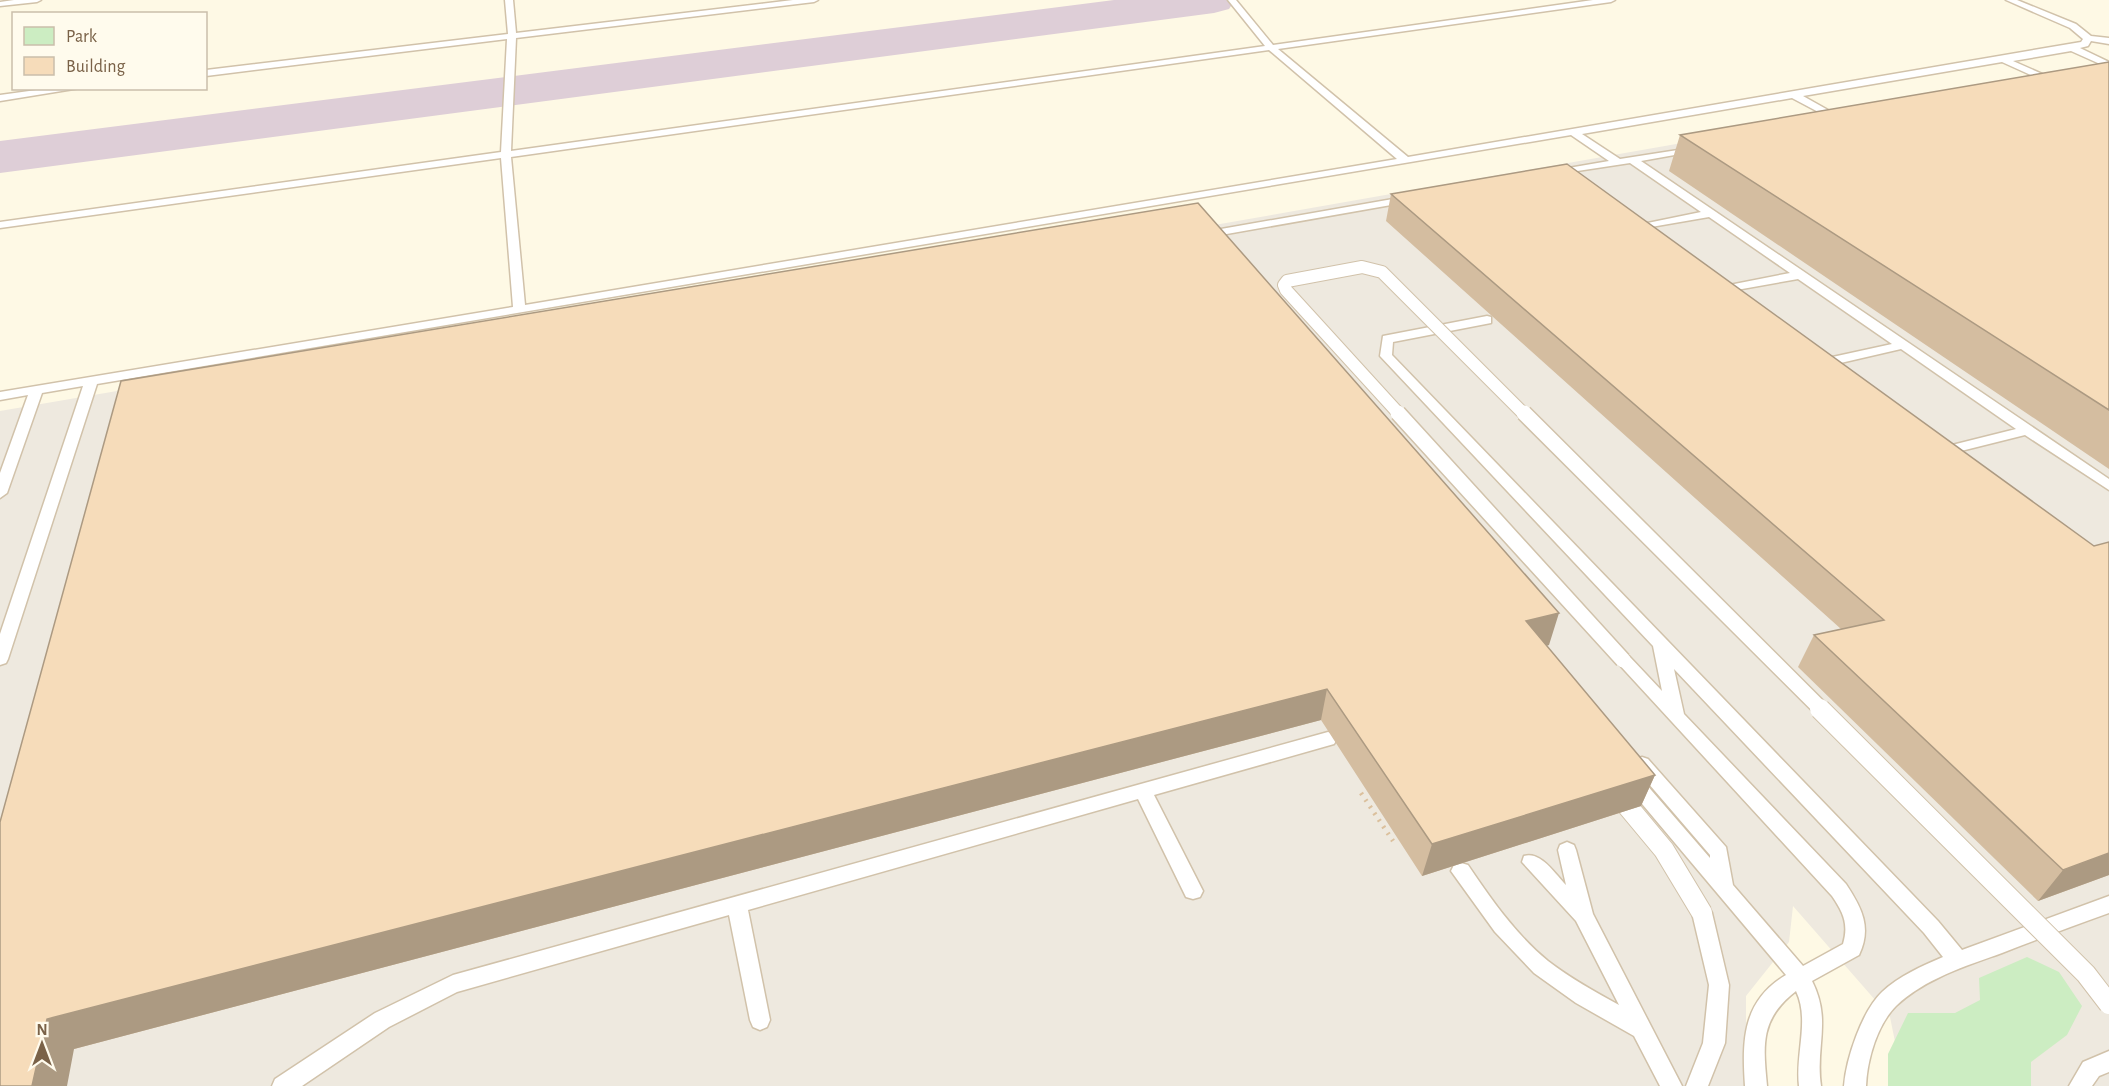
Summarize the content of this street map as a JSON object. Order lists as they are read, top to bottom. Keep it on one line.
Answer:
{"legend":["Park","Building"],"north":"top"}
